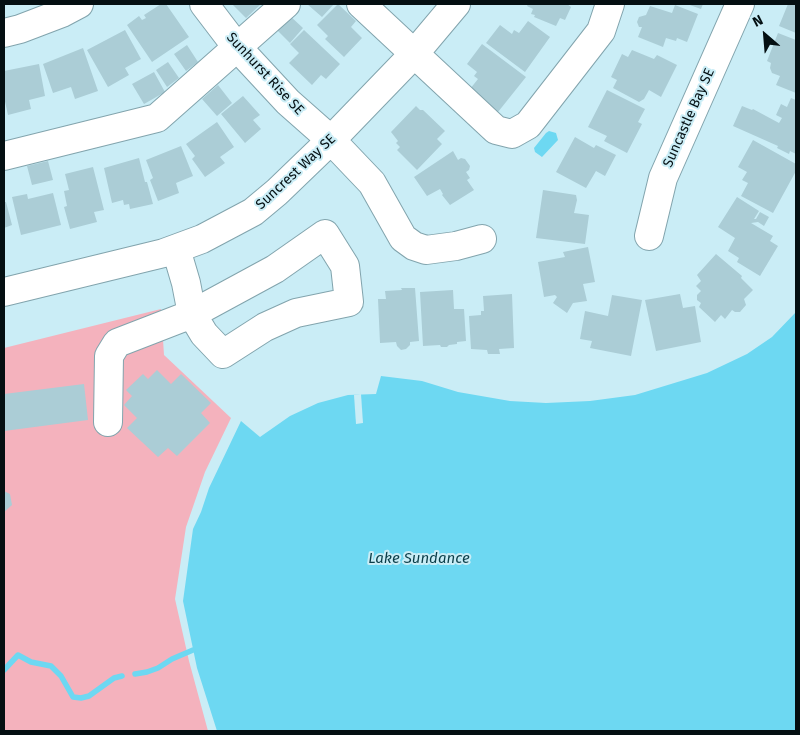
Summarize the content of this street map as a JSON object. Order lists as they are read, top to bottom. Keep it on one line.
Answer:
{"streets":{"street":["Sunhurst Rise SE","Suncastle Bay SE","Suncrest Way SE"]},"crossings":[["Sunhurst Rise SE","Suncrest Way SE"]],"water":["Lake Sundance"],"north":"top left"}
